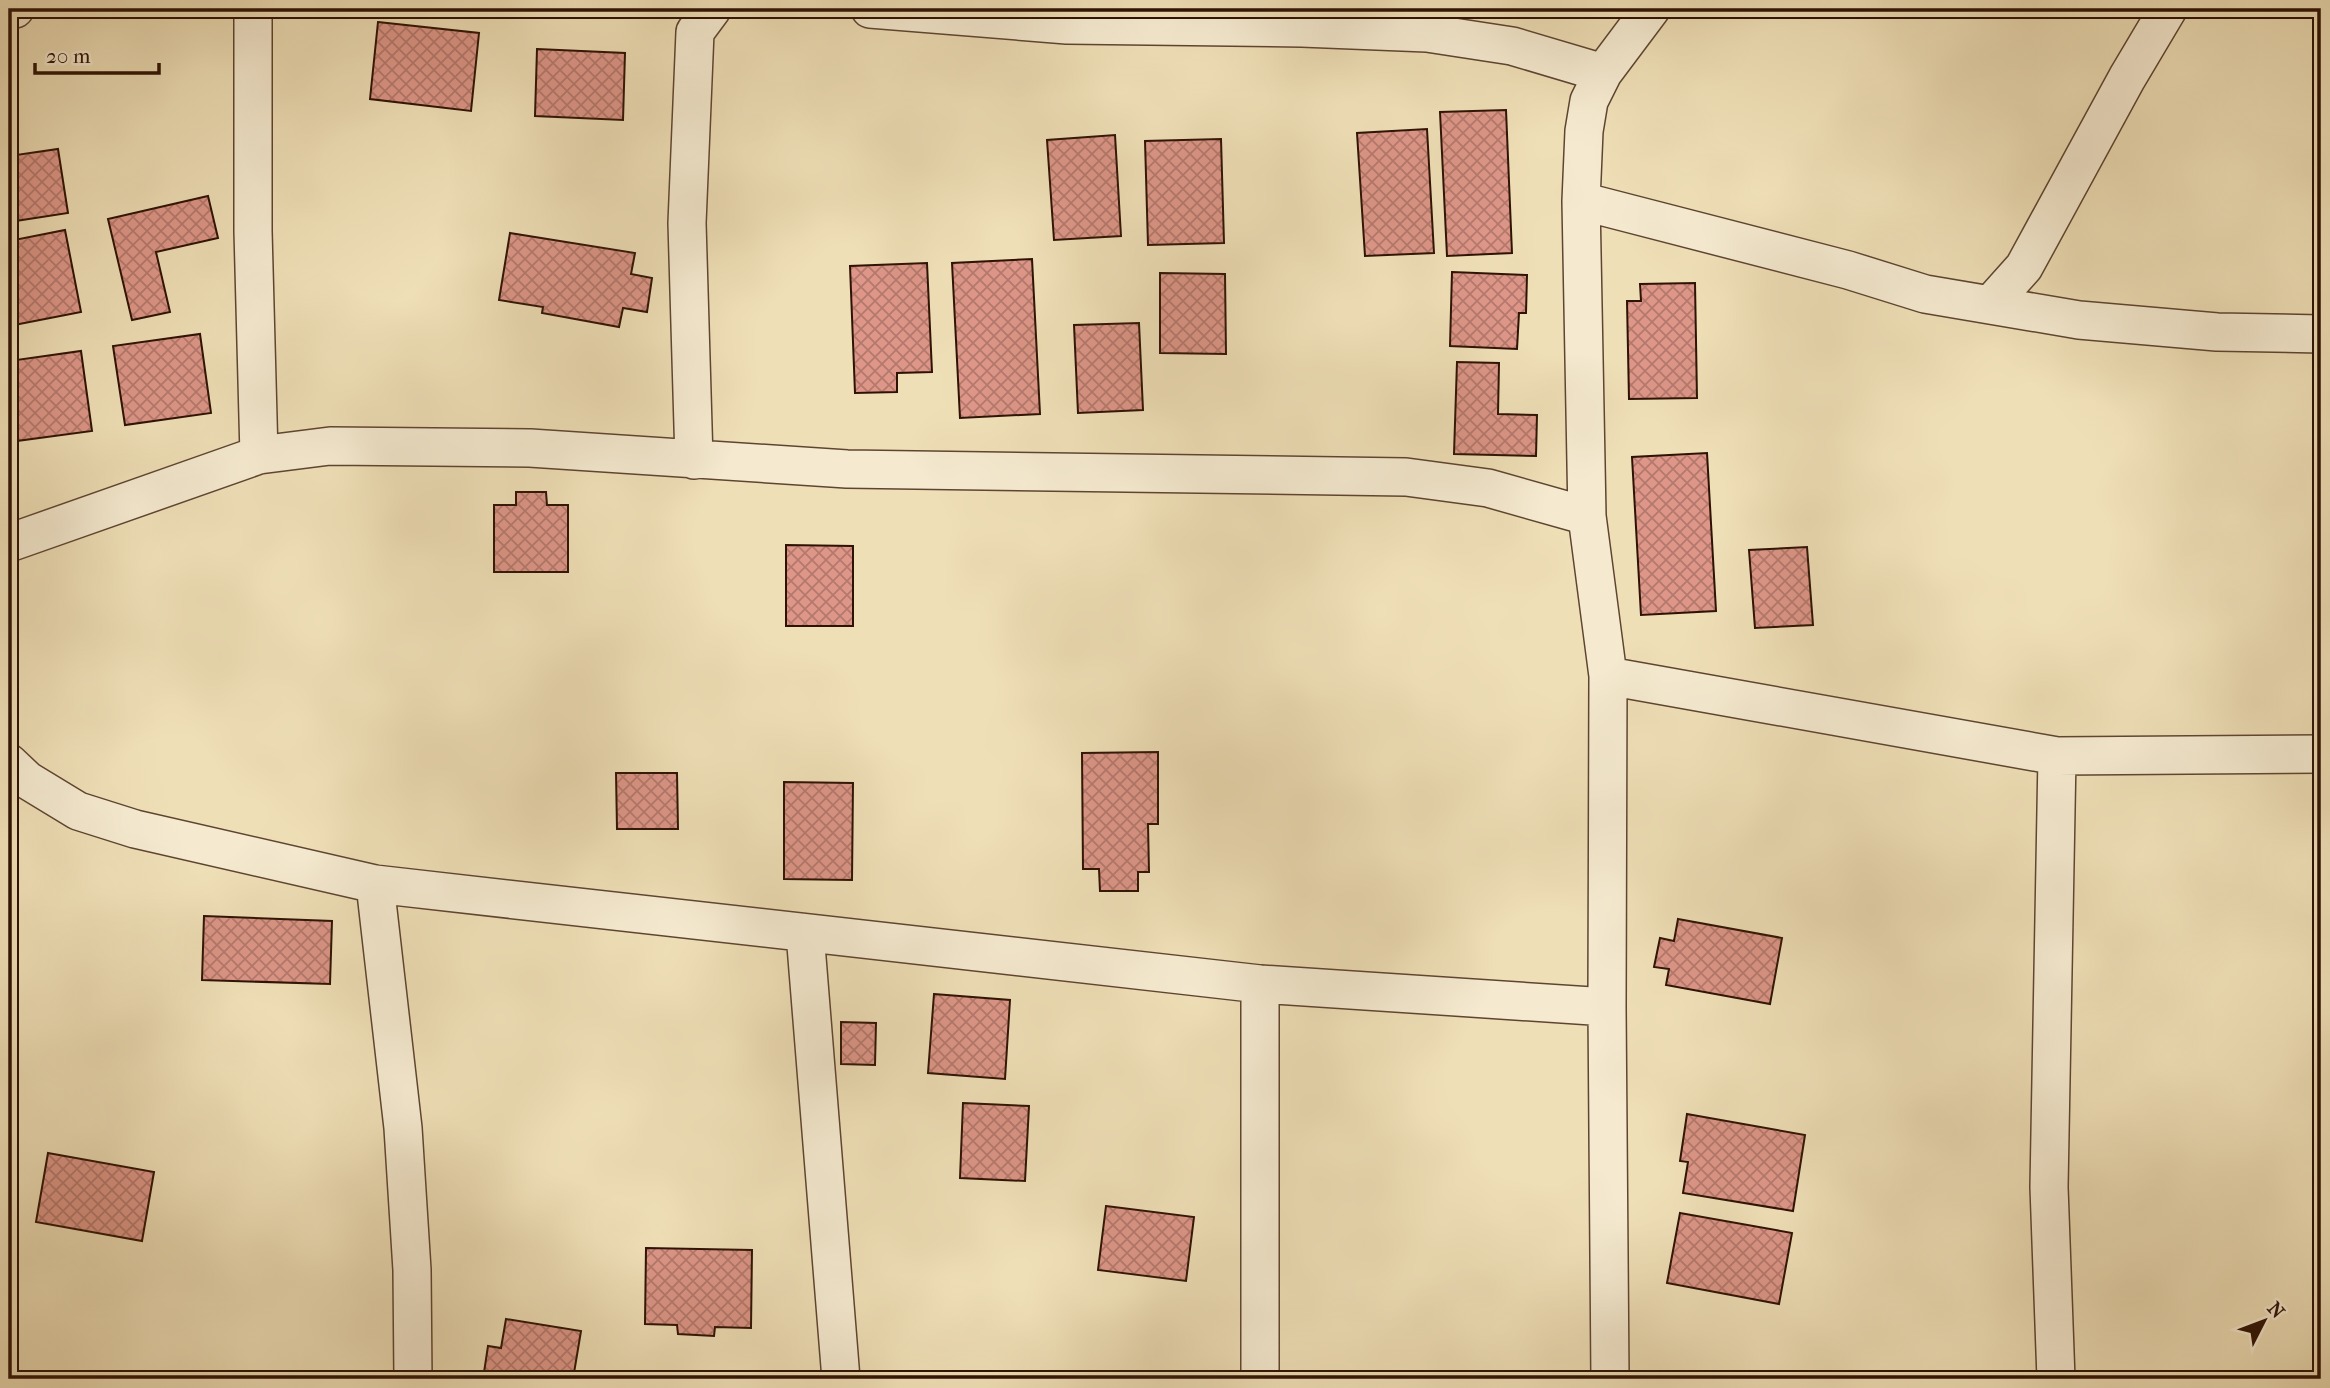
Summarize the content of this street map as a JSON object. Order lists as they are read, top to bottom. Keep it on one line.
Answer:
{"scale_bar":"20 m","north":"top right"}
